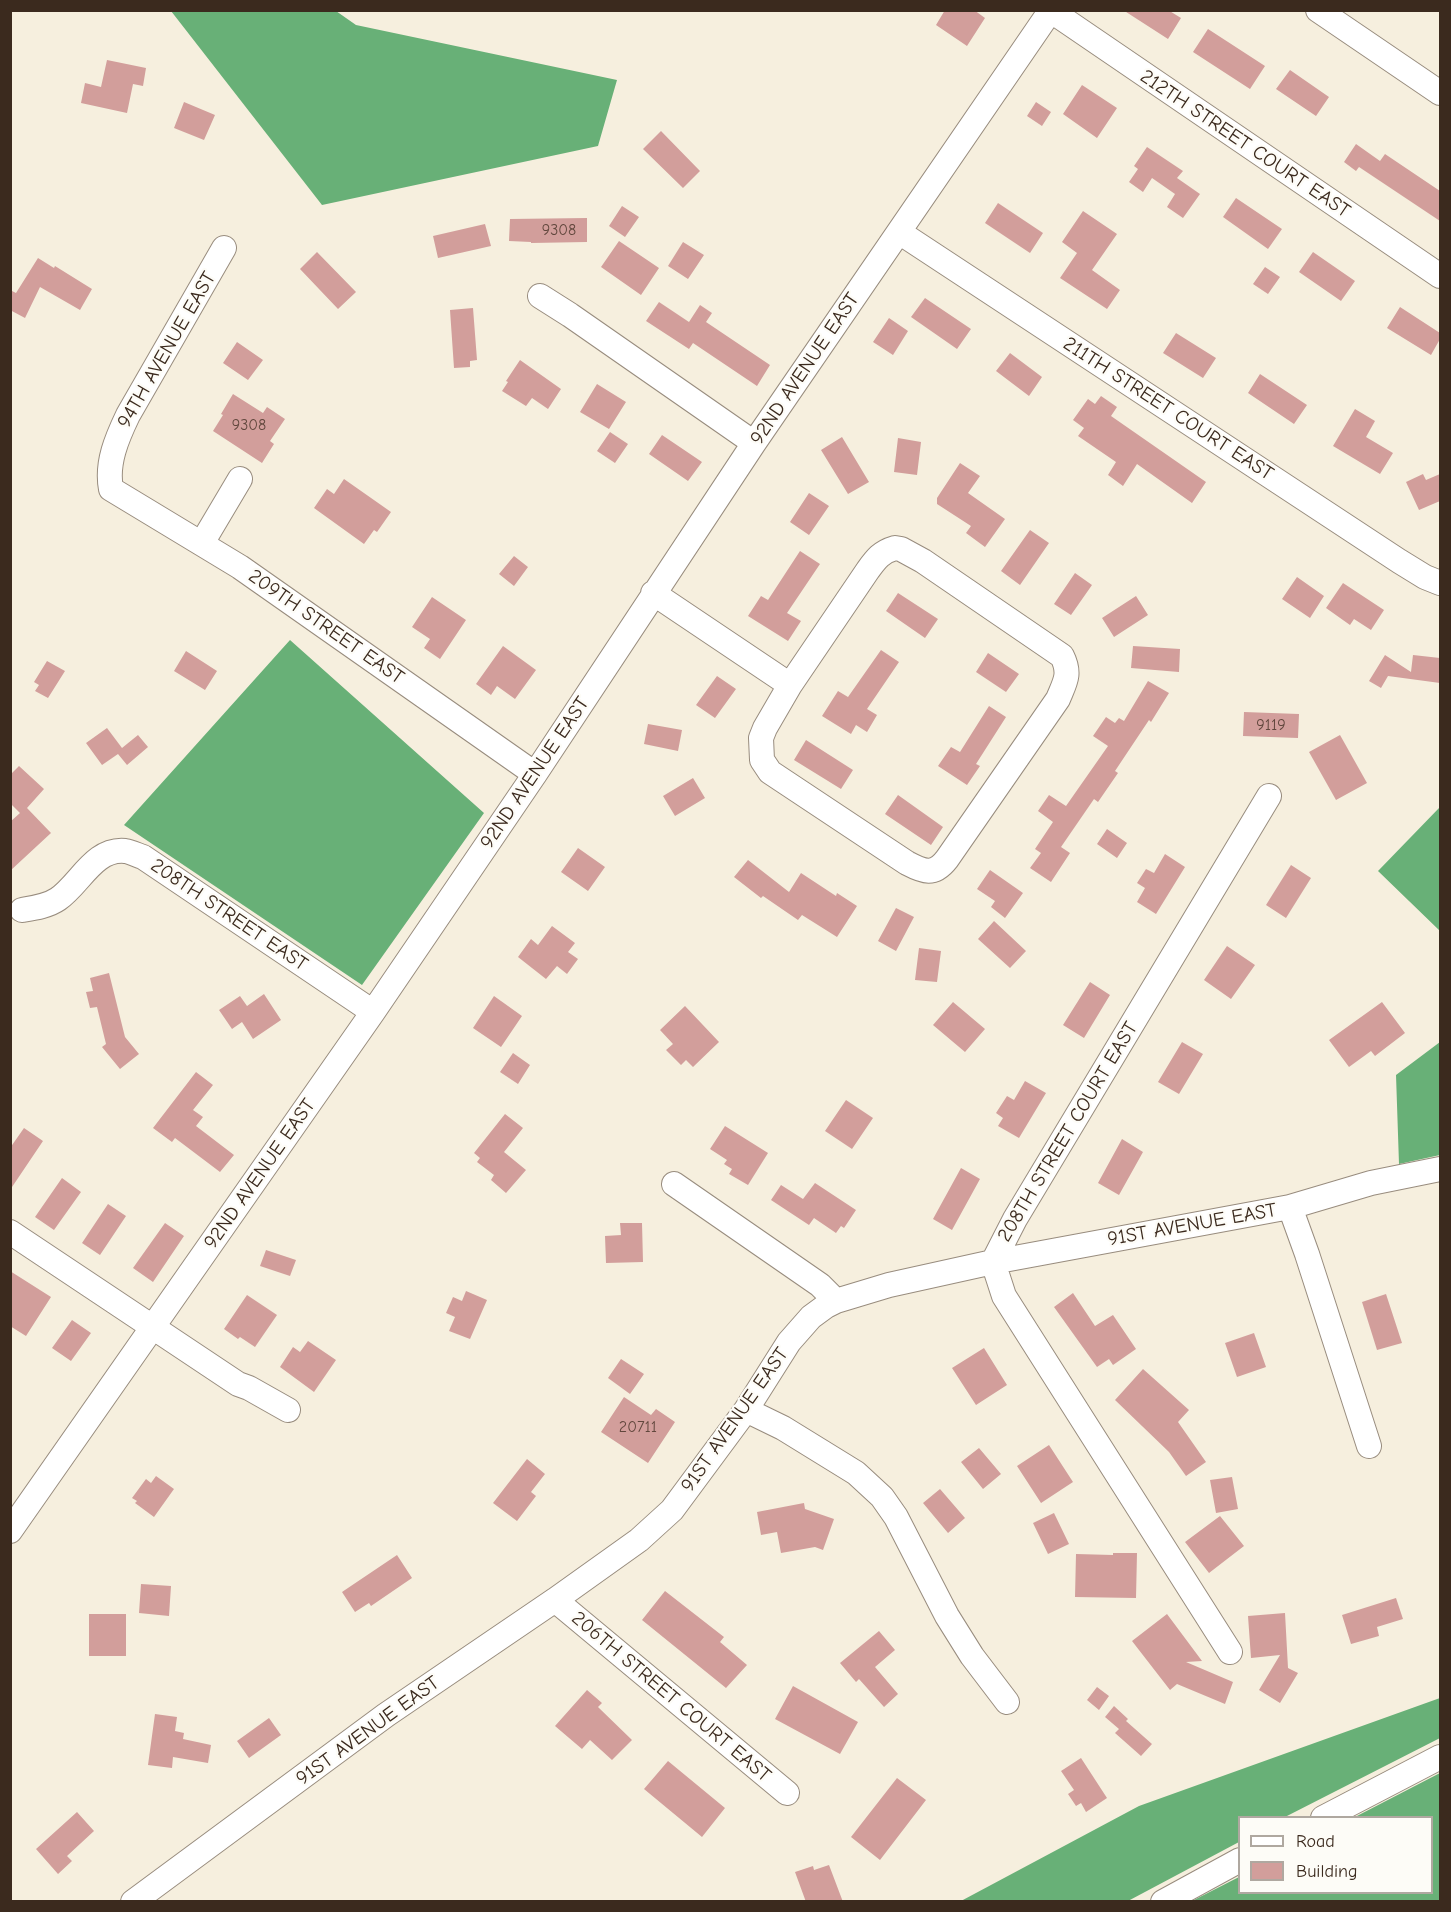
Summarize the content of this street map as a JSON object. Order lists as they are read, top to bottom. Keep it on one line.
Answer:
{"streets":{"street":["212TH STREET COURT EAST","94TH AVENUE EAST","92ND AVENUE EAST","211TH STREET COURT EAST","209TH STREET EAST","208TH STREET EAST","208TH STREET COURT EAST","91ST AVENUE EAST","206TH STREET COURT EAST"]},"crossings":[["212TH STREET COURT EAST","92ND AVENUE EAST"],["94TH AVENUE EAST","209TH STREET EAST"],["92ND AVENUE EAST","211TH STREET COURT EAST"],["92ND AVENUE EAST","209TH STREET EAST"],["92ND AVENUE EAST","208TH STREET EAST"],["208TH STREET COURT EAST","91ST AVENUE EAST"],["91ST AVENUE EAST","206TH STREET COURT EAST"]],"house_numbers":["9308","9308","9119","20711"],"legend":["Road","Building"]}
